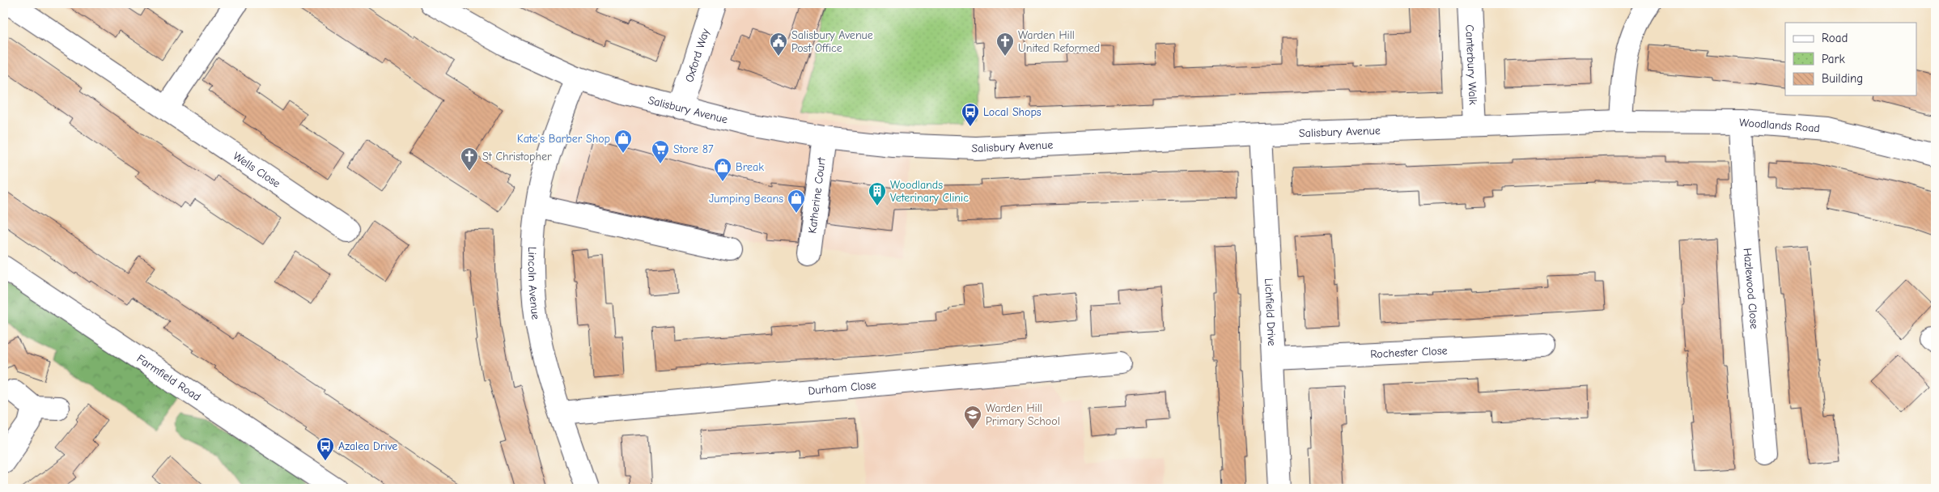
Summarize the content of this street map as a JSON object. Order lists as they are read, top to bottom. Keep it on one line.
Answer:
{"streets":{"street":["Oxford Way","Canterbury Walk","Salisbury Avenue","Woodlands Road","Wells Close","Katherine Court","Lincoln Avenue","Hazlewood Close","Lichfield Drive","Rochester Close","Farmfield Road","Durham Close"]},"crossings":[["Oxford Way","Salisbury Avenue"],["Canterbury Walk","Salisbury Avenue"],["Salisbury Avenue","Woodlands Road"],["Salisbury Avenue","Katherine Court"],["Salisbury Avenue","Lincoln Avenue"],["Salisbury Avenue","Lichfield Drive"],["Woodlands Road","Hazlewood Close"],["Lincoln Avenue","Durham Close"],["Lichfield Drive","Rochester Close"]],"places":{"public building":["Salisbury Avenue Post Office"],"church":["Warden Hill United Reformed","St Christopher"],"bus stop":["Local Shops","Azalea Drive"],"shop":["Kate's Barber Shop","Break","Jumping Beans"],"supermarket":["Store 87"],"building":["Woodlands Veterinary Clinic"],"school or university":["Warden Hill Primary School"]},"legend":["Road","Park","Building"]}
